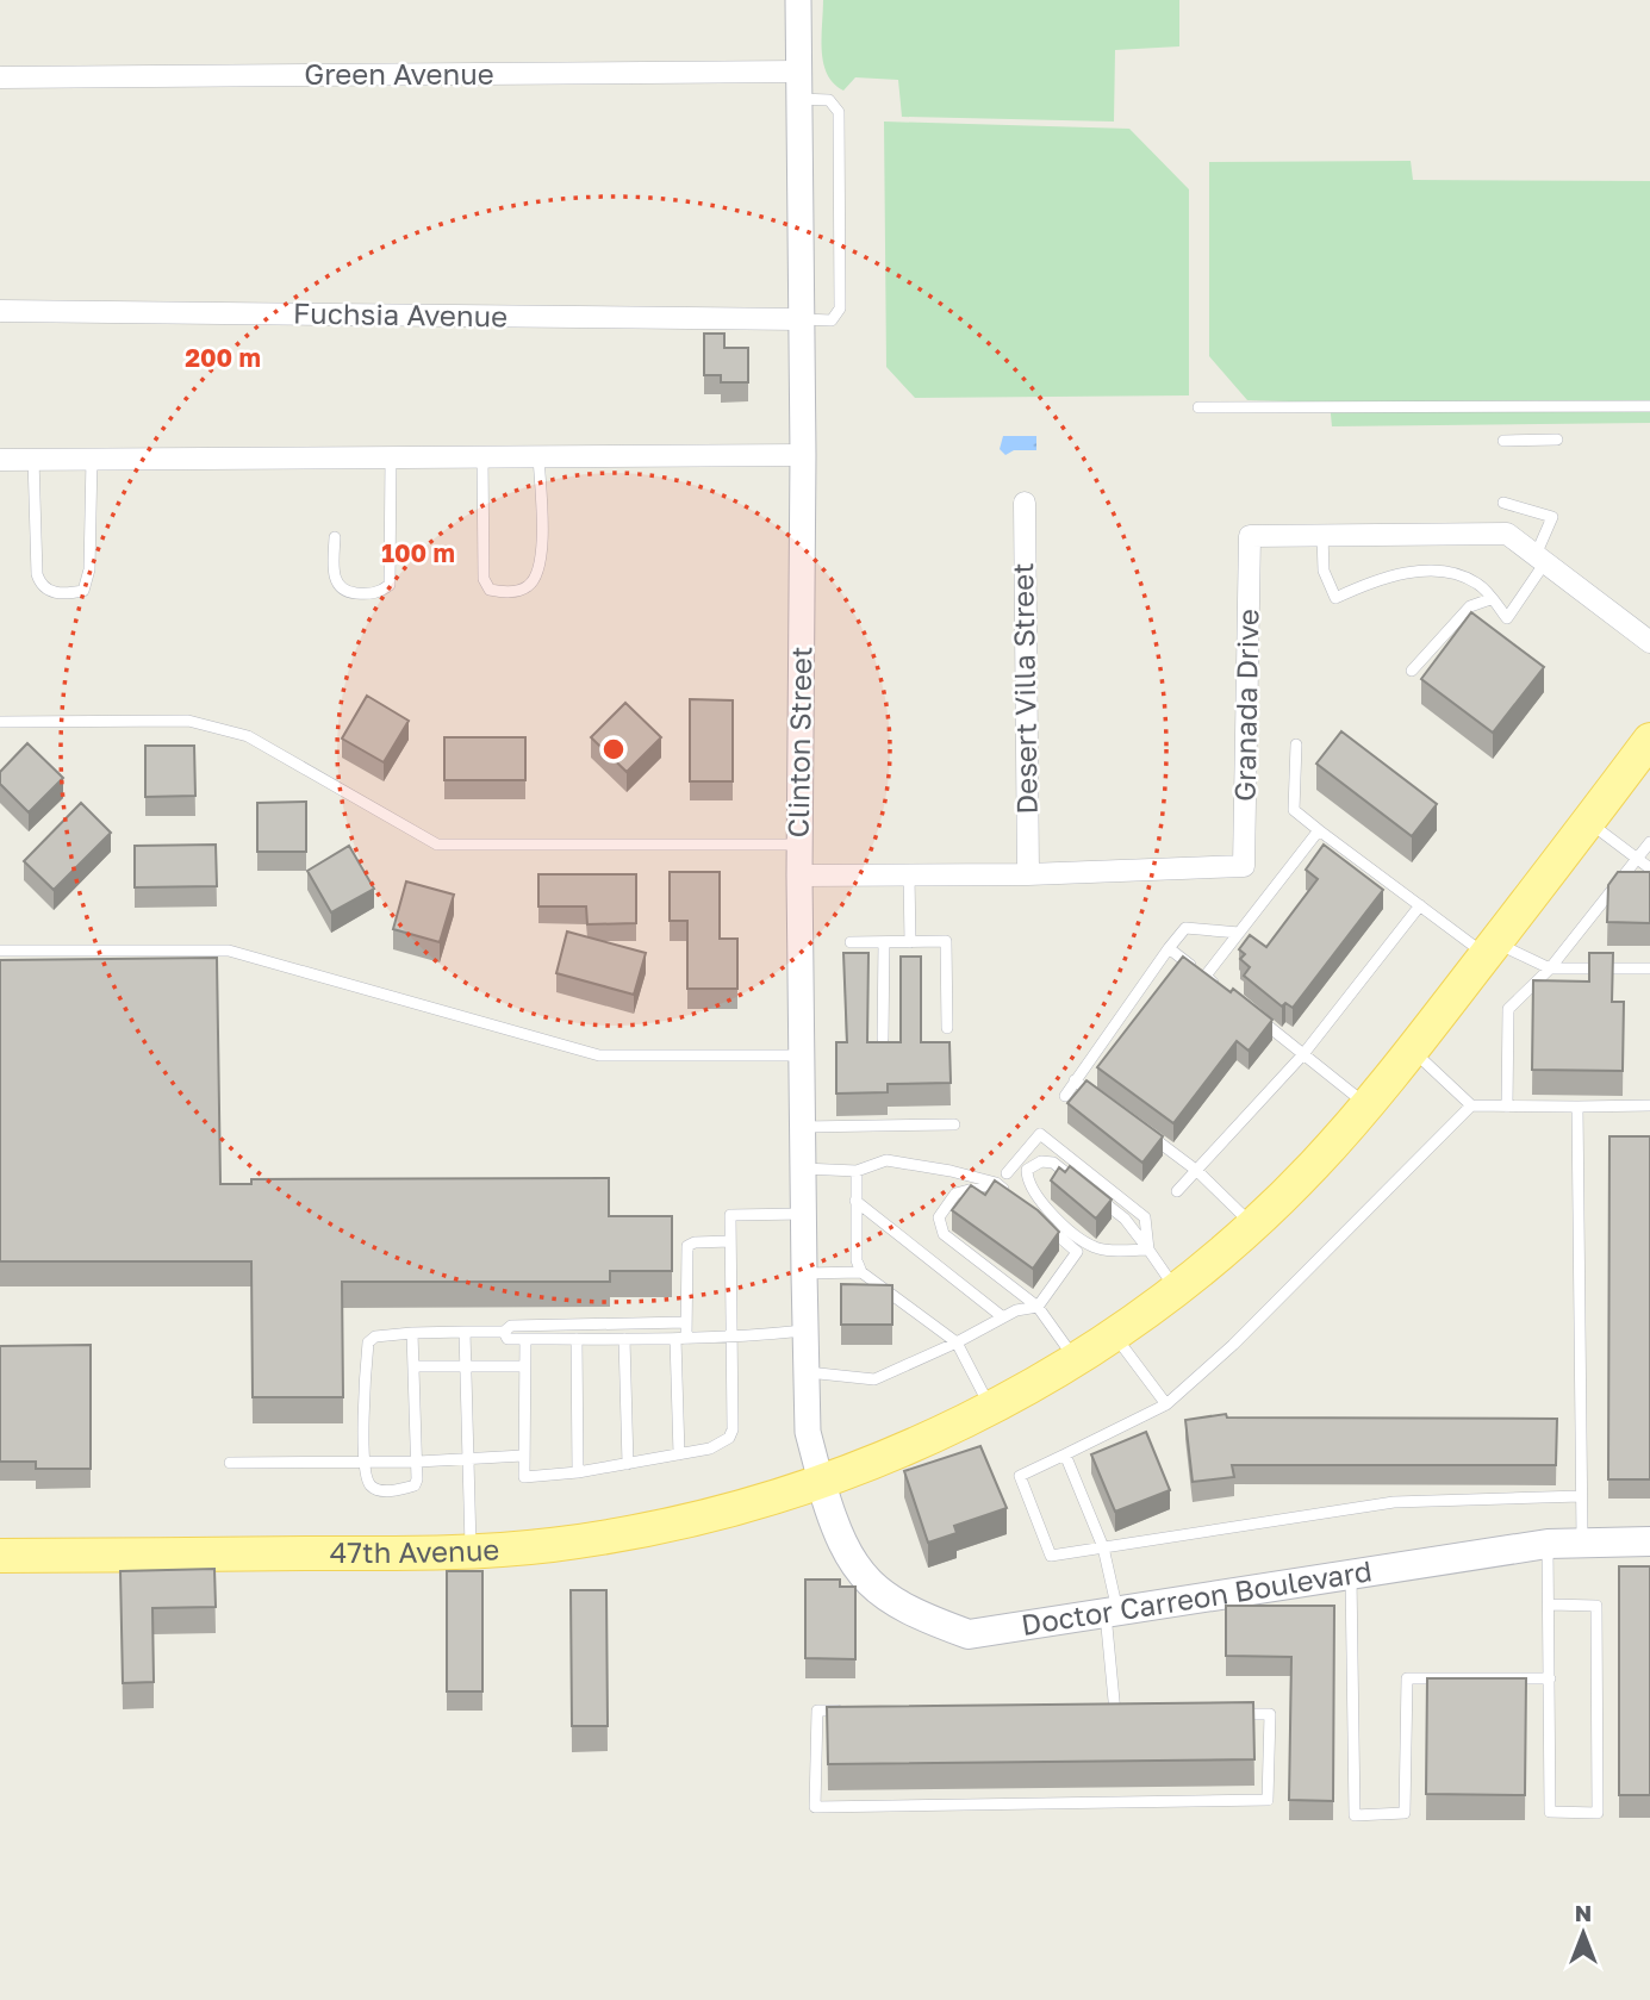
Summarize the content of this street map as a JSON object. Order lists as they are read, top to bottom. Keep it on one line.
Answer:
{"streets":{"main road":["47th Avenue","Doctor Carreon Boulevard"],"street":["Green Avenue","Fuchsia Avenue","Desert Villa Street","Granada Drive","Clinton Street"]},"crossings":[["Green Avenue","Clinton Street"],["Fuchsia Avenue","Clinton Street"],["Desert Villa Street","Granada Drive"],["Granada Drive","Clinton Street"],["Clinton Street","47th Avenue"],["Clinton Street","Doctor Carreon Boulevard"],["47th Avenue","Doctor Carreon Boulevard"]],"north":"top","rings":["200 m","100 m"]}
